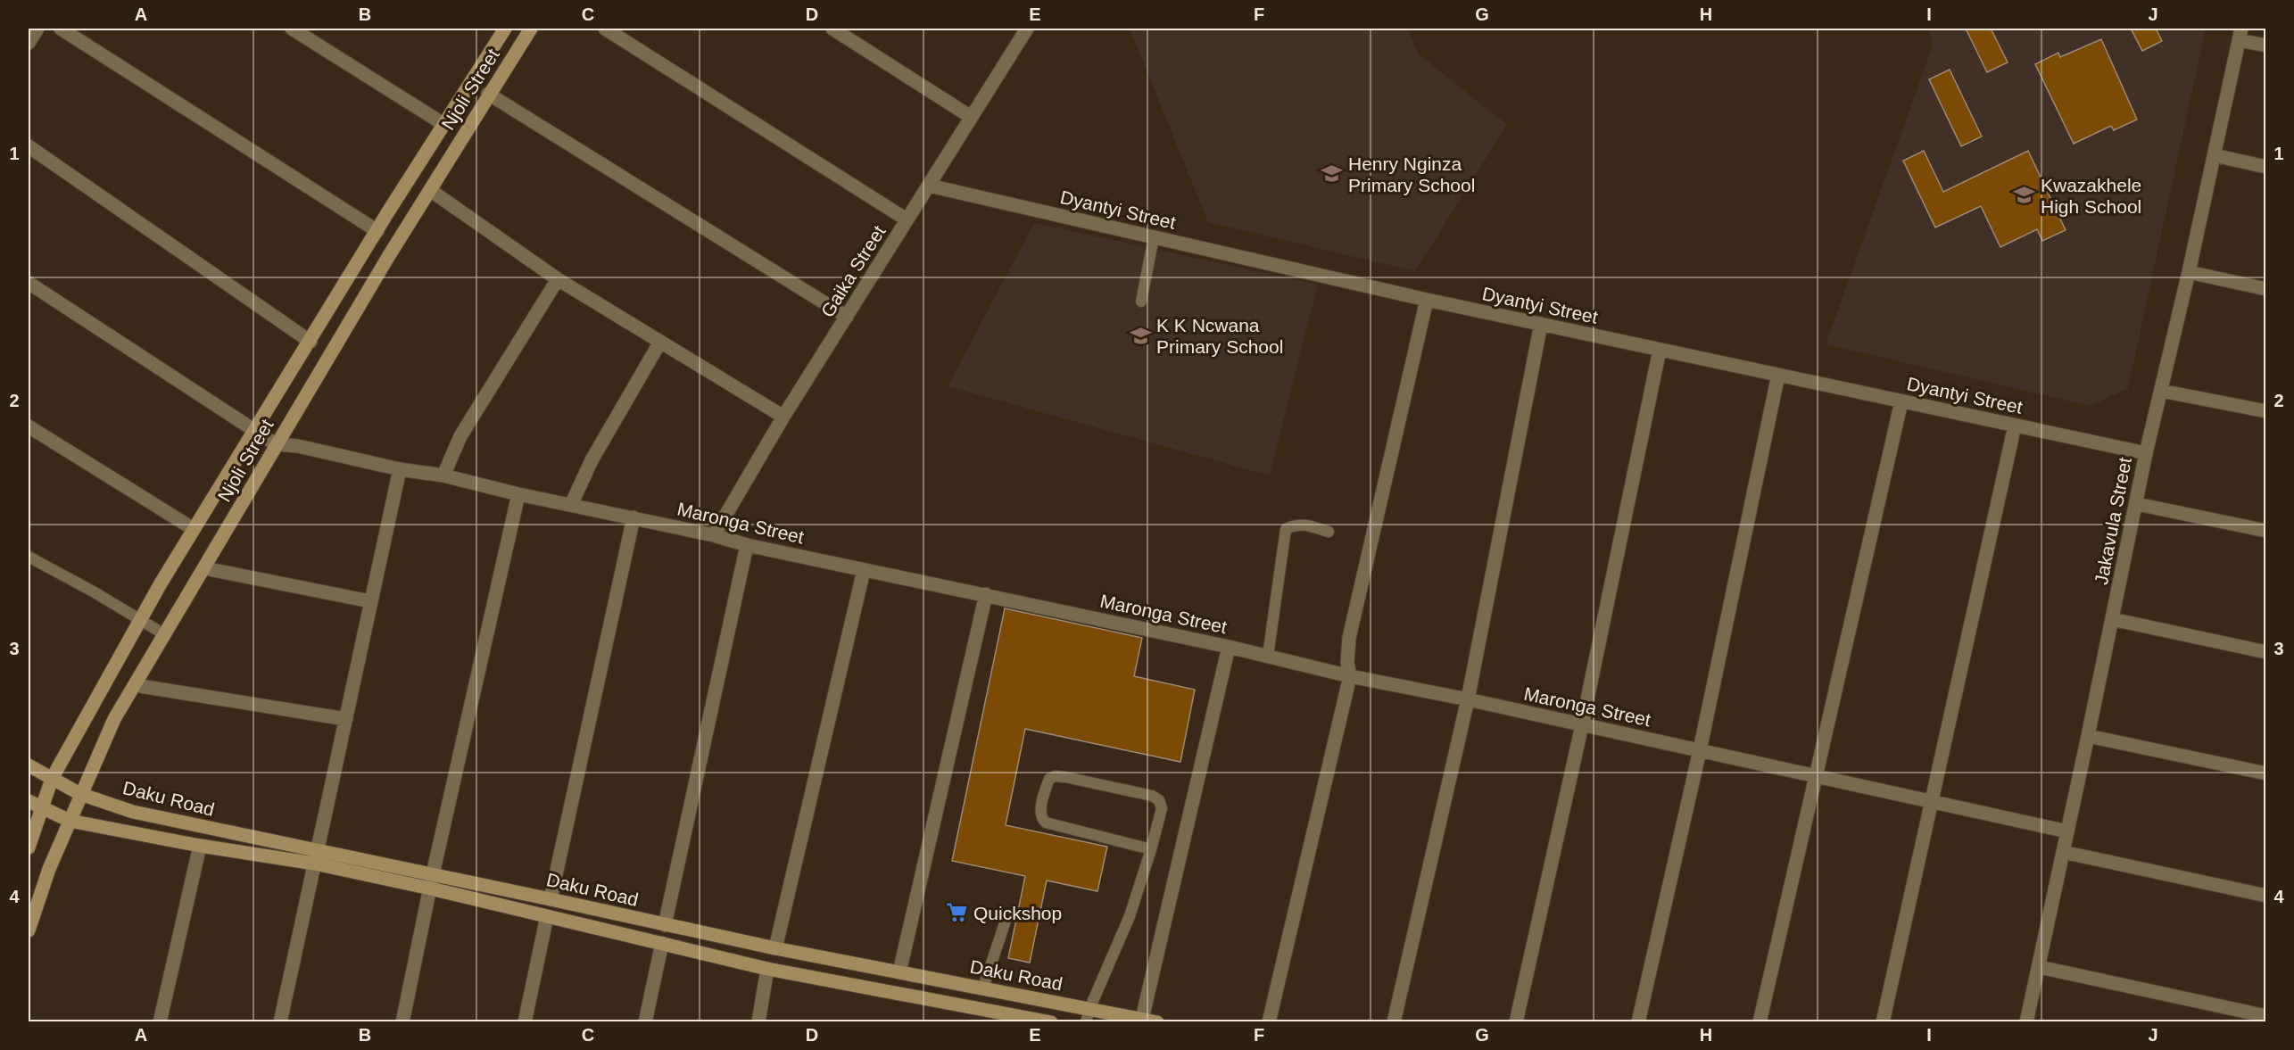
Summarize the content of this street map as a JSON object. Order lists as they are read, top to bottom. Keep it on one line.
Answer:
{"streets":{"street":["Njoli Street","Dyantyi Street","Gaika Street","Jakavula Street","Maronga Street","Daku Road"]},"crossings":[["Njoli Street","Maronga Street"],["Njoli Street","Daku Road"],["Dyantyi Street","Gaika Street"],["Dyantyi Street","Jakavula Street"],["Gaika Street","Maronga Street"],["Jakavula Street","Maronga Street"]],"places":{"school or university":["Henry Nginza Primary School","Kwazakhele High School","K K Ncwana Primary School"],"supermarket":["Quickshop"]},"grid":{"columns":["A","B","C","D","E","F","G","H","I","J"],"rows":["1","2","3","4"]}}
